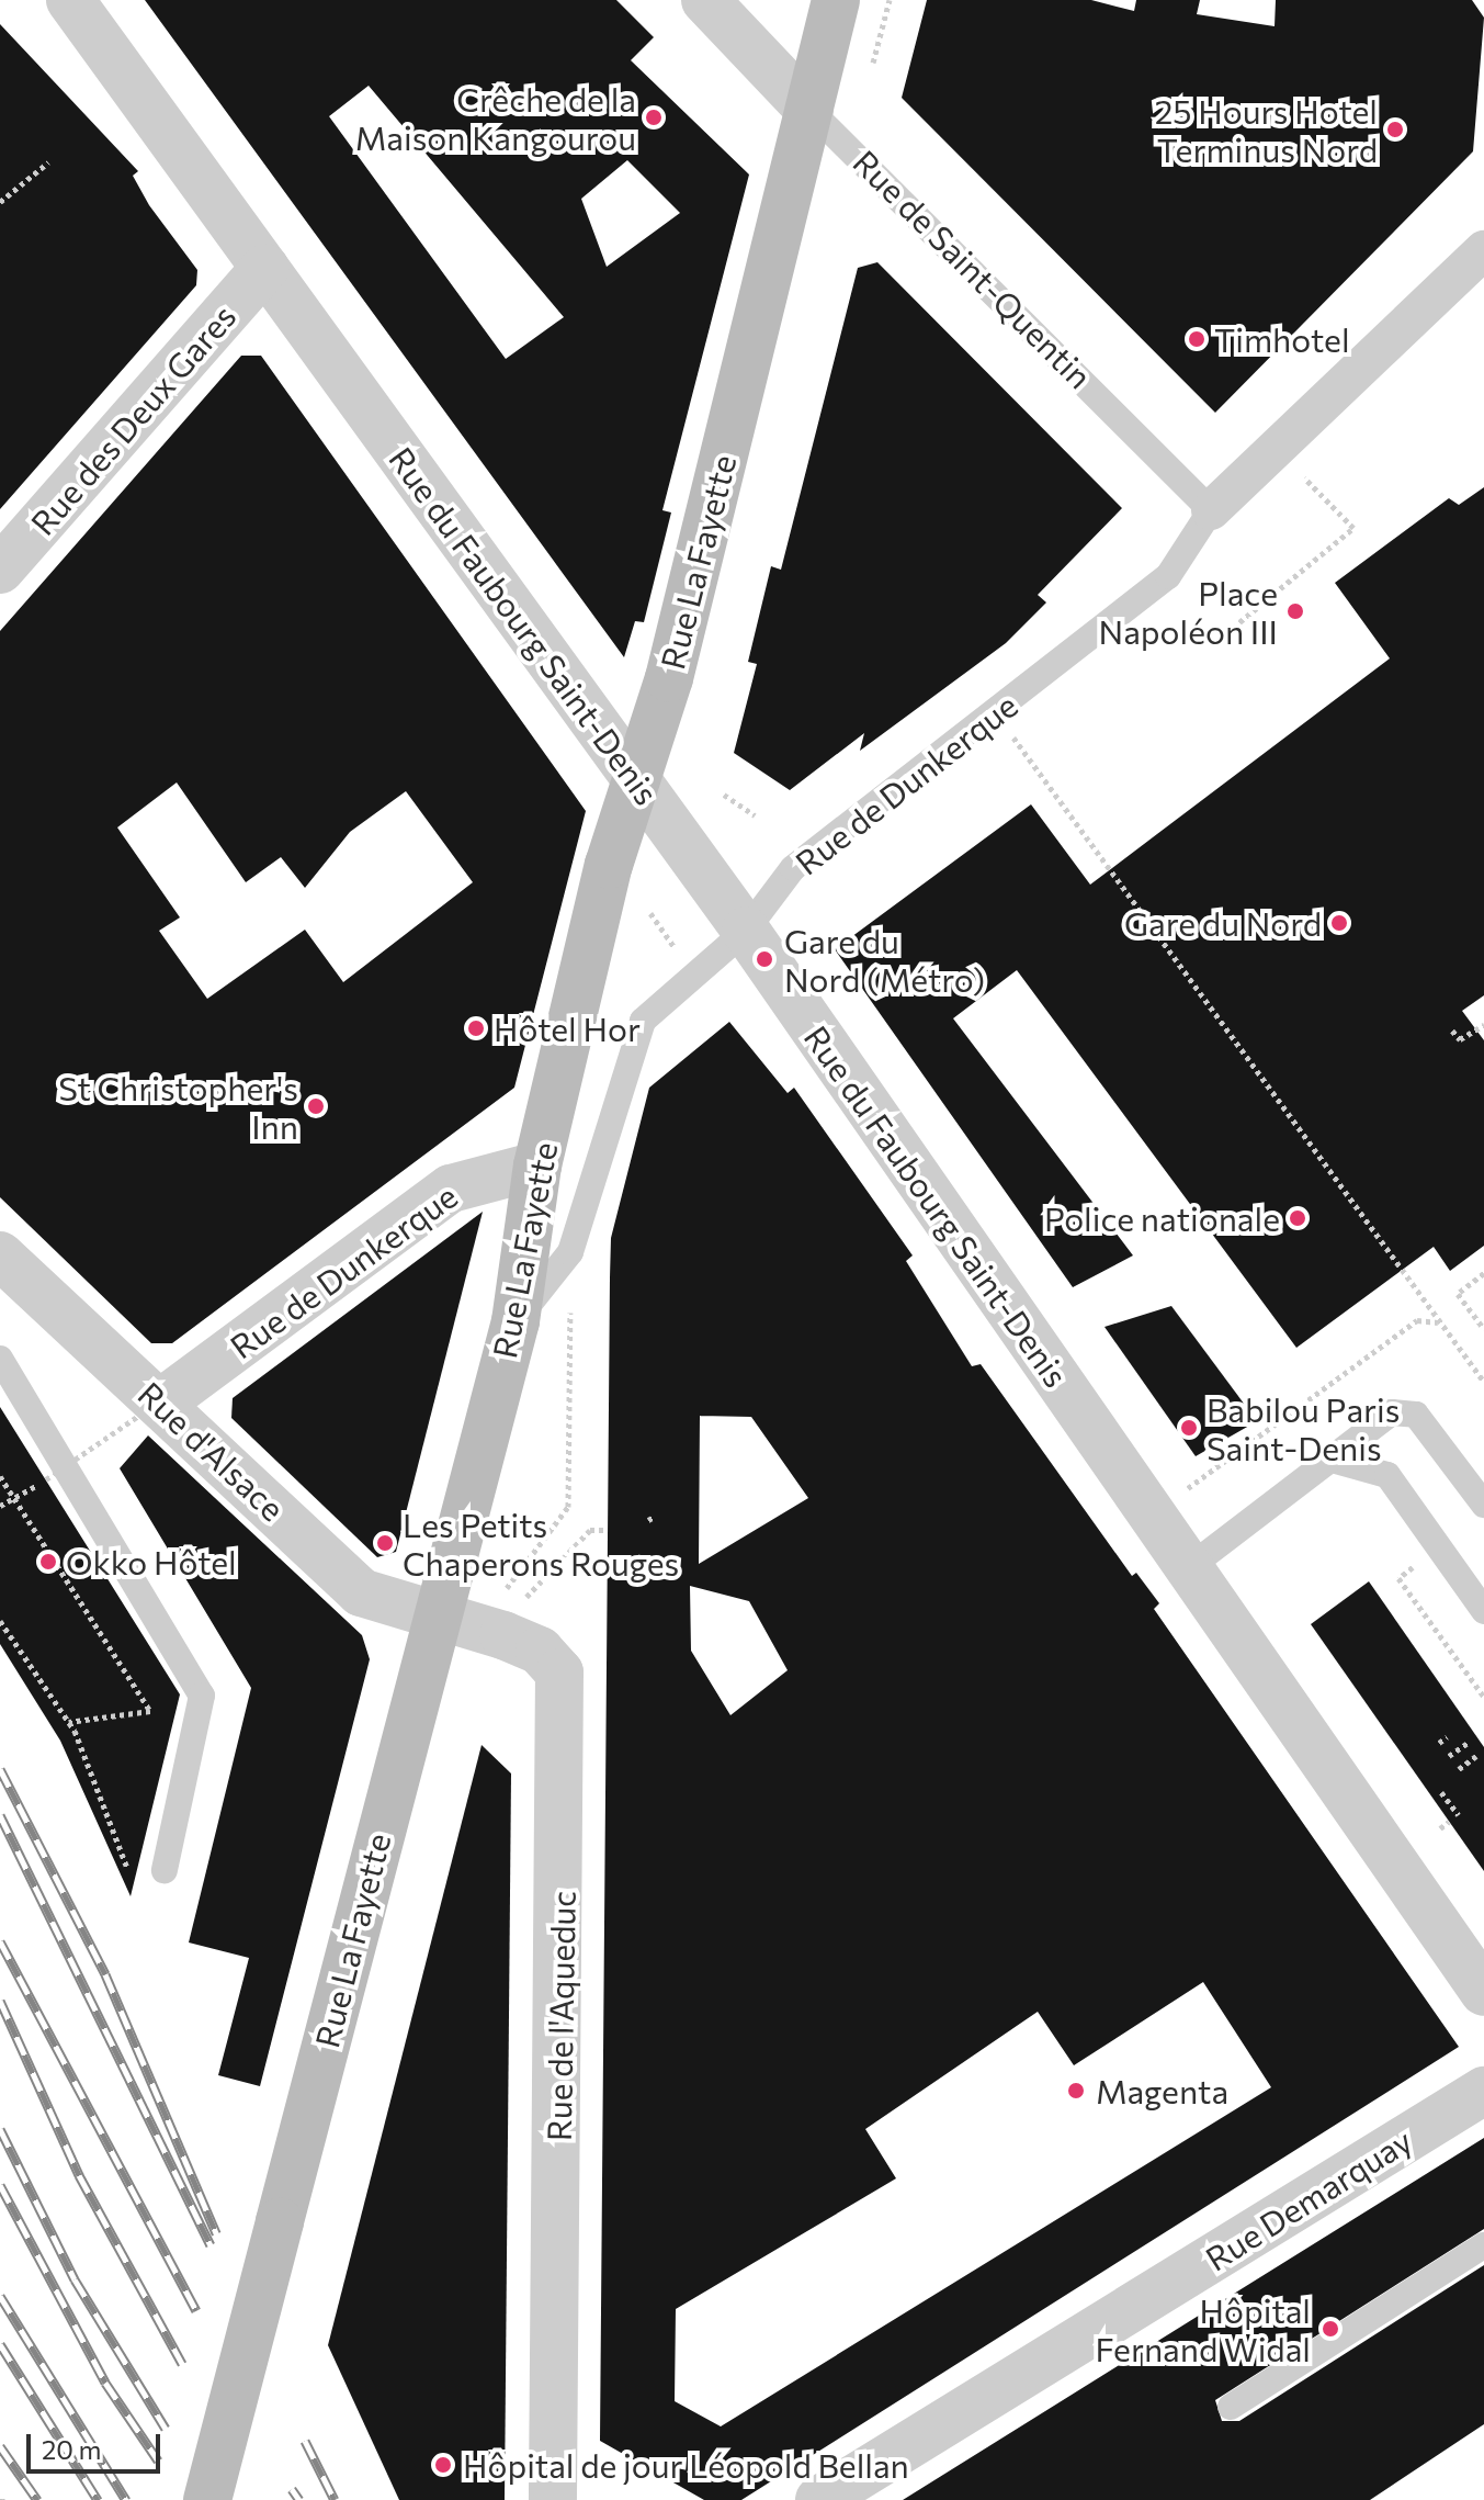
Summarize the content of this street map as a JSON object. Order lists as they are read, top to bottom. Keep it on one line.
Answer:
{"streets":{"main road":["Rue La Fayette"],"street":["Rue de Saint-Quentin","Rue des Deux Gares","Rue du Faubourg Saint-Denis","Rue de Dunkerque","Rue d'Alsace","Rue de l'Aqueduc","Rue Demarquay"]},"crossings":[["Rue de Saint-Quentin","Rue La Fayette"],["Rue de Saint-Quentin","Rue de Dunkerque"],["Rue des Deux Gares","Rue du Faubourg Saint-Denis"],["Rue La Fayette","Rue du Faubourg Saint-Denis"],["Rue La Fayette","Rue de Dunkerque"],["Rue La Fayette","Rue d'Alsace"],["Rue La Fayette","Rue de l'Aqueduc"],["Rue du Faubourg Saint-Denis","Rue de Dunkerque"],["Rue de Dunkerque","Rue d'Alsace"],["Rue d'Alsace","Rue de l'Aqueduc"]],"places":["Crêche de la Maison Kangourou","25 Hours Hotel Terminus Nord","Timhotel","Place Napoléon III","Gare du Nord","Gare du Nord (Métro)","Hôtel Hor","St Christopher's Inn","Police nationale","Babilou Paris Saint-Denis","Les Petits Chaperons Rouges","Okko Hôtel","Magenta","Hôpital Fernand Widal","Hôpital de jour Léopold Bellan"],"scale_bar":"20 m"}
